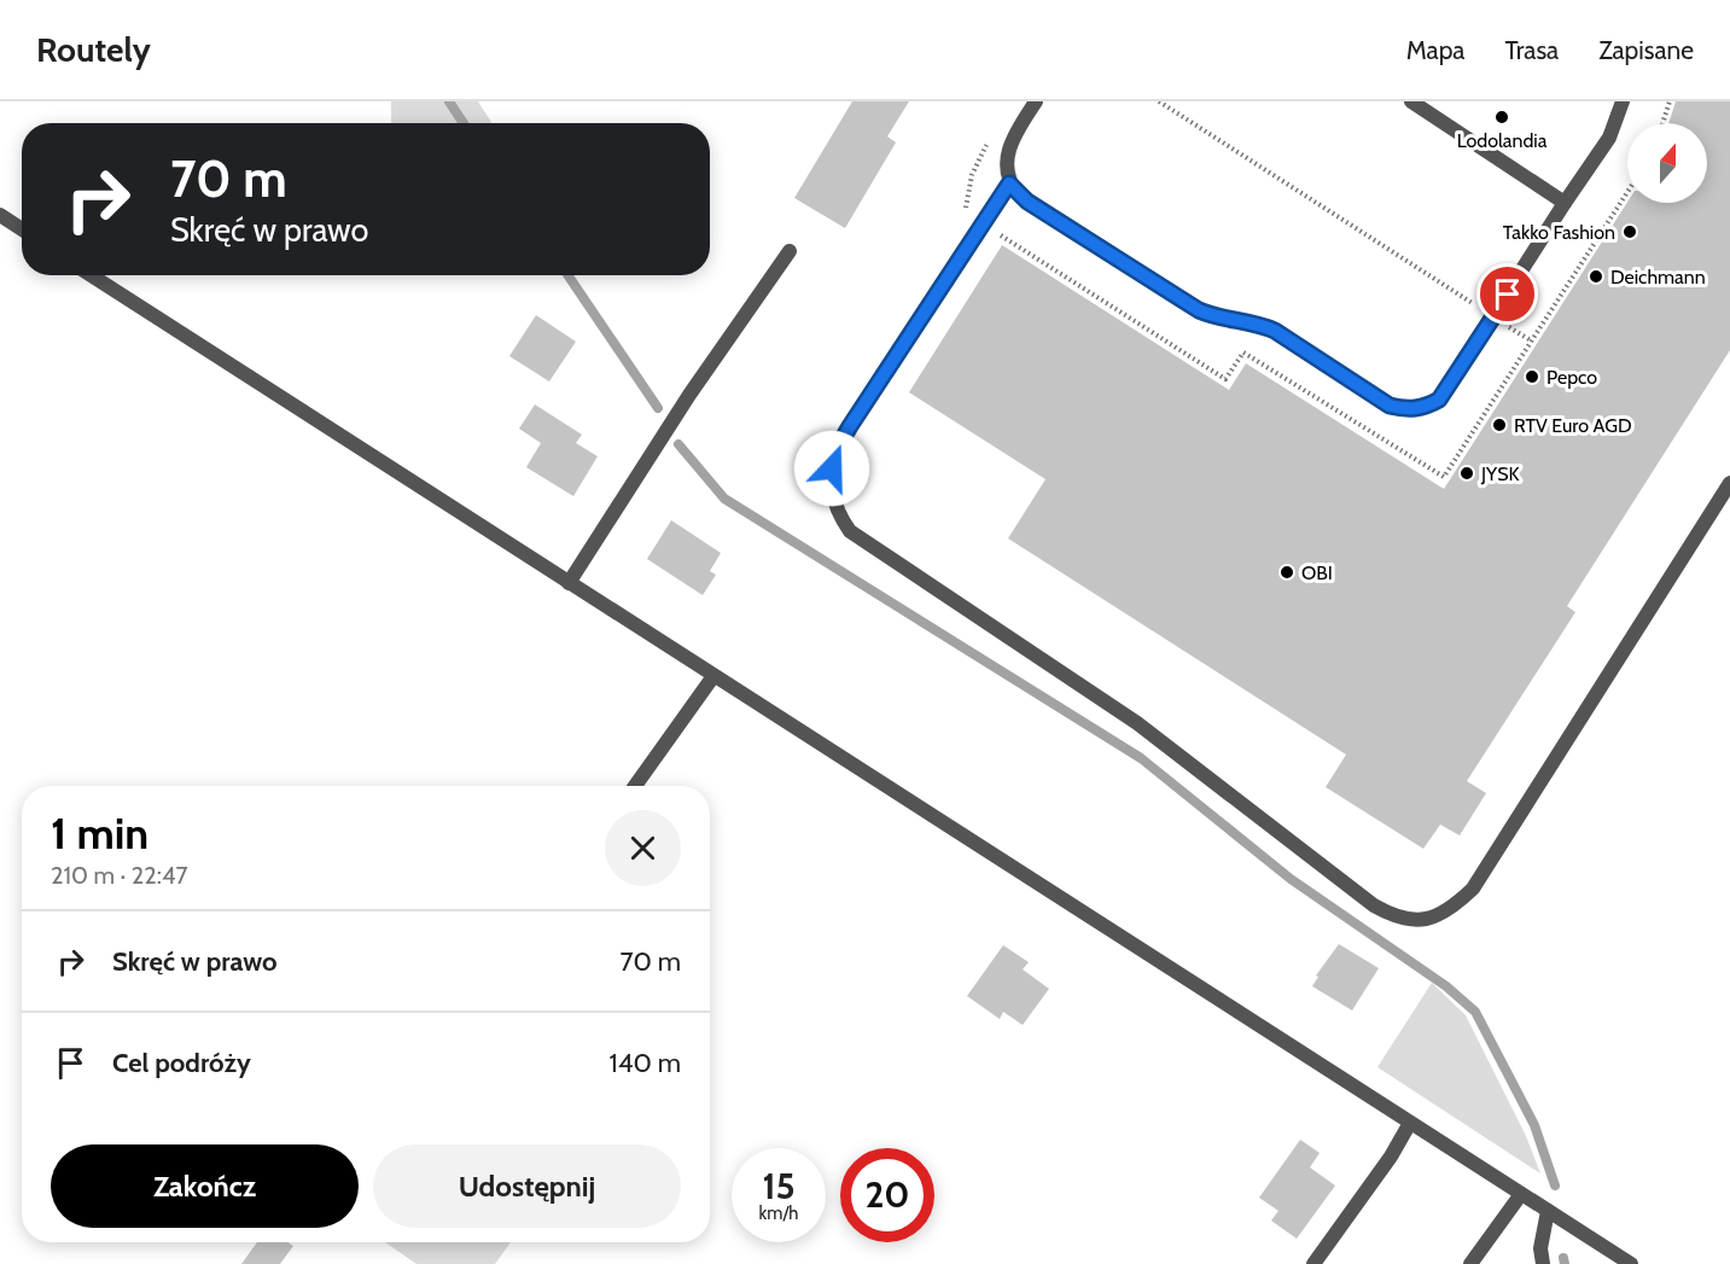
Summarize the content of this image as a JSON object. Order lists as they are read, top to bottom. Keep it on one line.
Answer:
{"places":["Lodolandia","Takko Fashion","Deichmann","Pepco","RTV Euro AGD","JYSK","OBI"],"north":"top","page":{"header":"Routely","nav":["Mapa","Trasa","Zapisane"],"turn":["70 m","Skręć w prawo"],"heading":["1 min","210 m · 22:47"],"list":[{"name":"Skręć w prawo","value":"70 m"},{"name":"Cel podróży","value":"140 m"}],"buttons":["Zakończ","Udostępnij"],"speed":"15 km/h","limit":"20"}}
